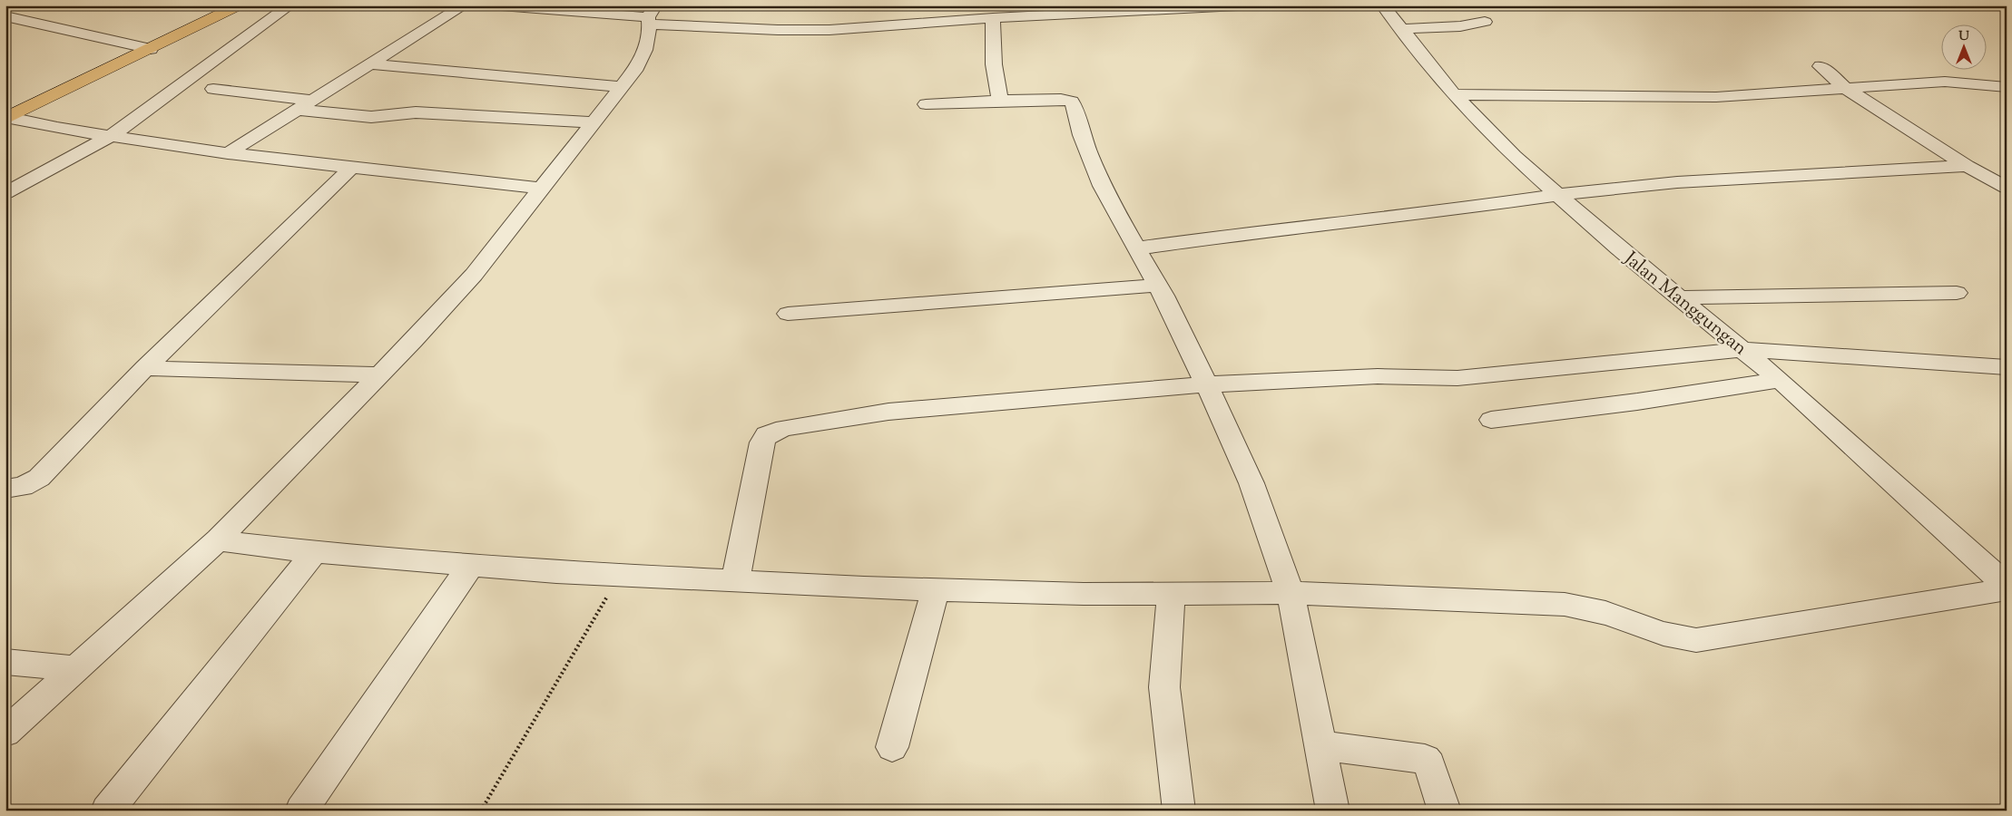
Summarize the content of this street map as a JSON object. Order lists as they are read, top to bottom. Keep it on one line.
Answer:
{"streets":{"street":["Jalan Manggungan"]},"north":"top"}
